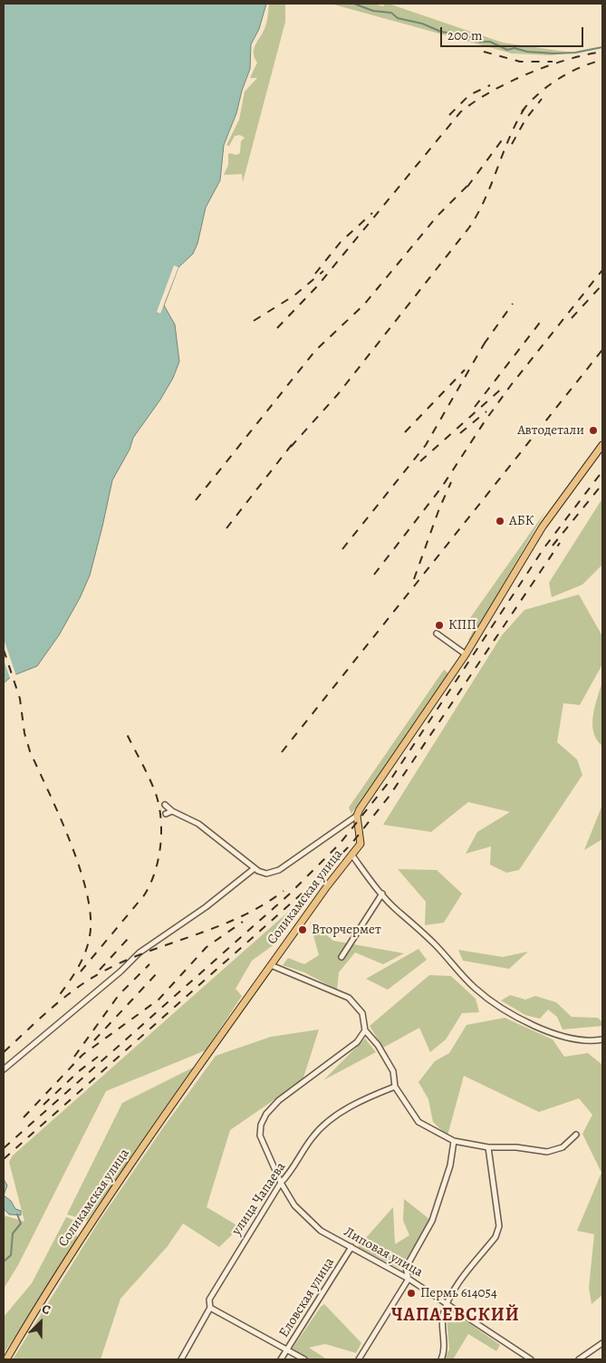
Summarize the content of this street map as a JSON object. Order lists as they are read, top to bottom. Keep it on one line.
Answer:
{"streets":{"main road":["Соликамская улица"],"street":["улица Чапаева","Липовая улица","Еловская улица"]},"crossings":[["улица Чапаева","Липовая улица"],["Липовая улица","Еловская улица"]],"districts":["ЧАПАЕВСКИЙ"],"places":["Автодетали","АБК","КПП","Вторчермет","Пермь 614054"],"scale_bar":"200 m","north":"top right"}
